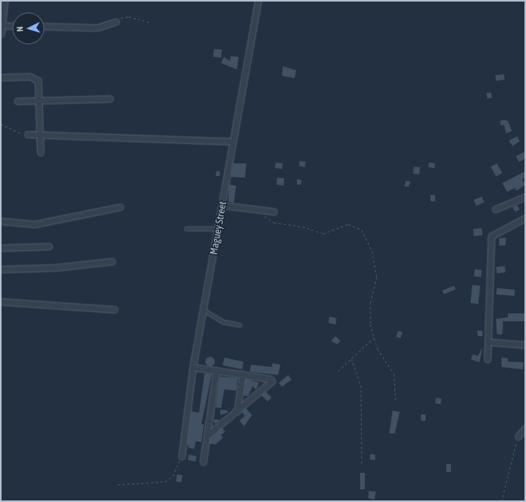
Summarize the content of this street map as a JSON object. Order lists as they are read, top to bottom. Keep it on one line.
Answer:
{"streets":{"street":["Maguey Street"]},"north":"left"}
